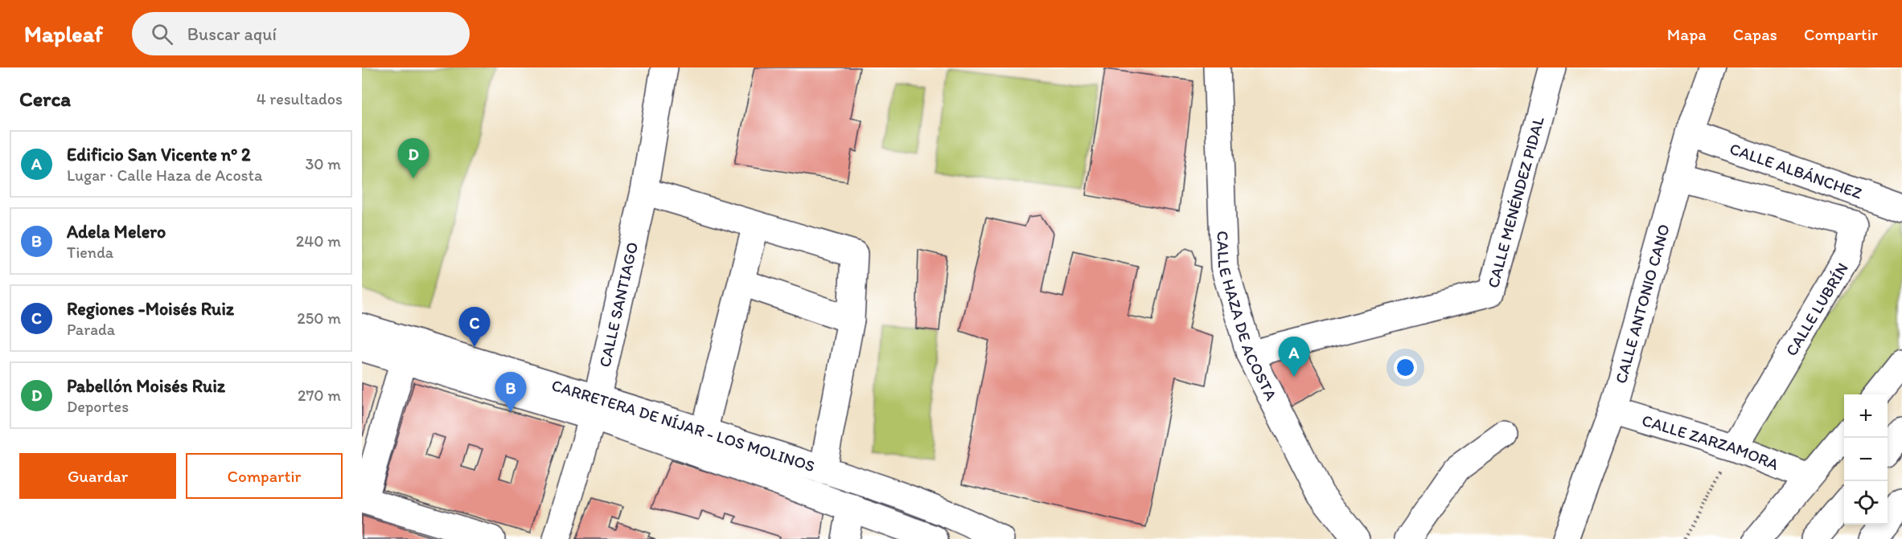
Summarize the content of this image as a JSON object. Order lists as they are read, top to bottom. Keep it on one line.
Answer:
{"streets":{"street":["CALLE ALBÁNCHEZ","CALLE MENÉNDEZ PIDAL","CALLE ANTONIO CANO","CALLE SANTIAGO","CALLE LUBRÍN","CALLE HAZA DE ACOSTA","CARRETERA DE NÍJAR - LOS MOLINOS","CALLE ZARZAMORA"]},"crossings":[["CALLE ALBÁNCHEZ","CALLE ANTONIO CANO"],["CALLE MENÉNDEZ PIDAL","CALLE HAZA DE ACOSTA"],["CALLE ANTONIO CANO","CALLE LUBRÍN"],["CALLE ANTONIO CANO","CALLE ZARZAMORA"],["CALLE SANTIAGO","CARRETERA DE NÍJAR - LOS MOLINOS"],["CALLE LUBRÍN","CALLE ZARZAMORA"]],"page":{"header":"Mapleaf","search":"Buscar aquí","nav":["Mapa","Capas","Compartir"],"heading":["Cerca","4 resultados"],"list":[{"mark":"A","name":"Edificio San Vicente nº 2","note":"Lugar · Calle Haza de Acosta","value":"30 m"},{"mark":"B","name":"Adela Melero","note":"Tienda","value":"240 m"},{"mark":"C","name":"Regiones -Moisés Ruiz","note":"Parada","value":"250 m"},{"mark":"D","name":"Pabellón Moisés Ruiz","note":"Deportes","value":"270 m"}],"pins":["D","C","A","B"],"map_buttons":["+","−"],"buttons":["Guardar","Compartir"]}}
